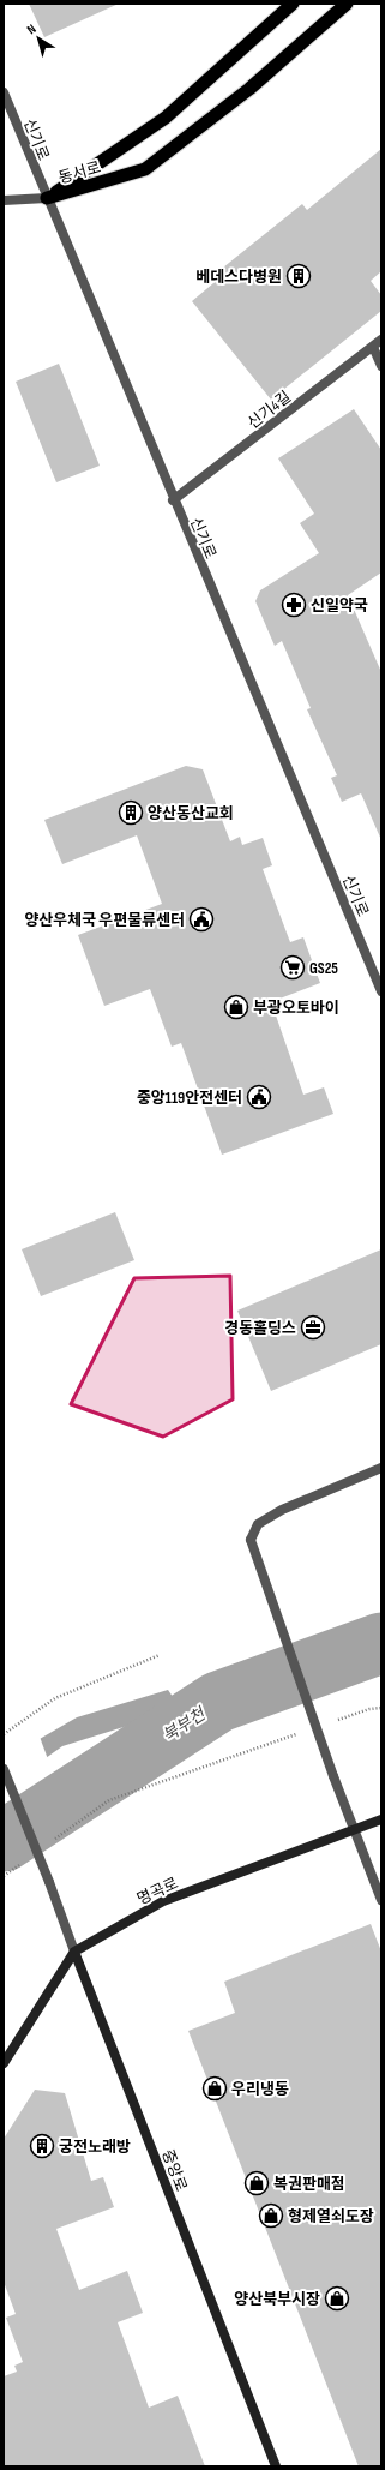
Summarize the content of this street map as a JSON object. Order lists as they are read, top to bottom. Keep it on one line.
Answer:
{"streets":{"highway":["동서로"],"main road":["명곡로","중앙로"],"street":["신기로","신기4길"]},"crossings":[["신기로","동서로"],["신기로","신기4길"],["명곡로","중앙로"]],"water":["북부천"],"places":{"building":["베데스다병원","양산동산교회","궁전노래방"],"pharmacy":["신일약국"],"public building":["양산우체국 우편물류센터","중앙119안전센터"],"supermarket":["GS25"],"shop":["부광오토바이","우리냉동","복권판매점","형제열쇠도장","양산북부시장"],"office":["경동홀딩스"]},"north":"top left"}
